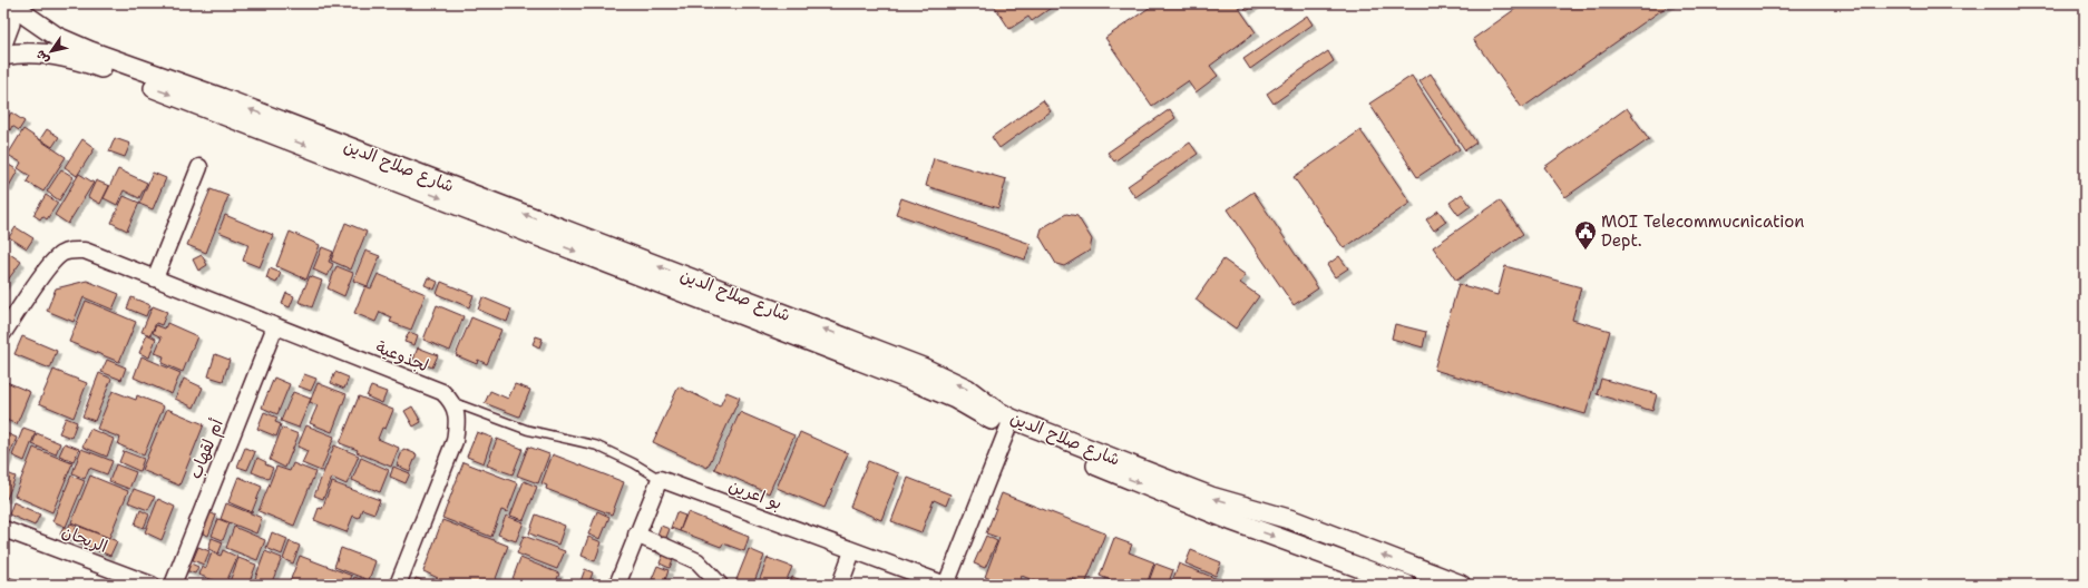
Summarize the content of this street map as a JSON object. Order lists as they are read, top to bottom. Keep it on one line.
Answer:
{"streets":{"street":["شارع صلاح الدين","لجذوعية","أم لقهاب","بو اعرين","الريحان"]},"crossings":[["شارع صلاح الدين","بو اعرين"],["لجذوعية","أم لقهاب"]],"places":{"public building":["MOI Telecommucnication Dept."]},"north":"bottom left"}
